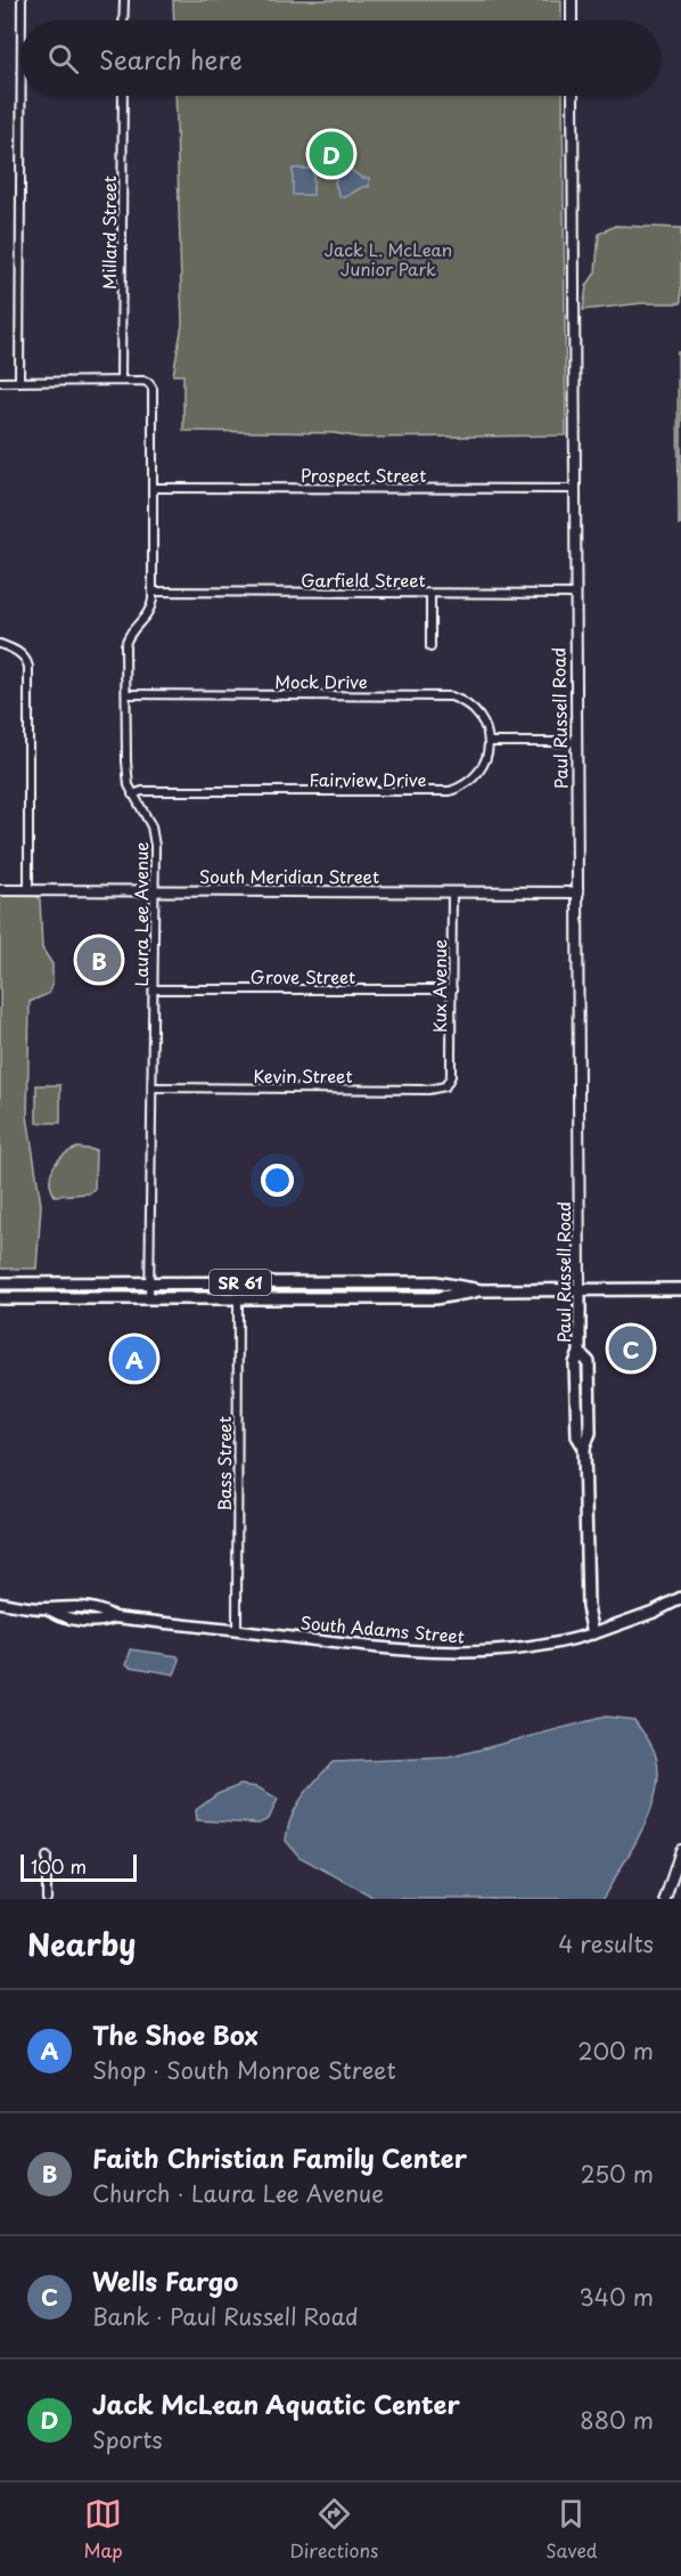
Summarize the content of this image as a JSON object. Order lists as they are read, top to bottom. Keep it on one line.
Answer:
{"streets":{"main road":["Paul Russell Road","SR 61","South Adams Street"],"street":["Millard Street","Prospect Street","Garfield Street","Mock Drive","Fairview Drive","South Meridian Street","Laura Lee Avenue","Grove Street","Kux Avenue","Kevin Street","Bass Street"]},"crossings":[["Millard Street","Laura Lee Avenue"],["Prospect Street","Paul Russell Road"],["Prospect Street","Laura Lee Avenue"],["Garfield Street","Paul Russell Road"],["Garfield Street","Laura Lee Avenue"],["Mock Drive","Fairview Drive"],["Mock Drive","Laura Lee Avenue"],["Paul Russell Road","South Meridian Street"],["Paul Russell Road","SR 61"],["Paul Russell Road","South Adams Street"],["Fairview Drive","Laura Lee Avenue"],["South Meridian Street","Laura Lee Avenue"],["South Meridian Street","Kux Avenue"],["Laura Lee Avenue","Grove Street"],["Laura Lee Avenue","Kevin Street"],["Laura Lee Avenue","SR 61"],["Grove Street","Kux Avenue"],["Kux Avenue","Kevin Street"],["SR 61","Bass Street"],["Bass Street","South Adams Street"]],"parks":["Jack L. McLean Junior Park"],"scale_bar":"100 m","page":{"search":"Search here","pins":["D","B","C","A"],"scale":"100 m","heading":["Nearby","4 results"],"list":[{"mark":"A","name":"The Shoe Box","note":"Shop · South Monroe Street","value":"200 m"},{"mark":"B","name":"Faith Christian Family Center","note":"Church · Laura Lee Avenue","value":"250 m"},{"mark":"C","name":"Wells Fargo","note":"Bank · Paul Russell Road","value":"340 m"},{"mark":"D","name":"Jack McLean Aquatic Center","note":"Sports","value":"880 m"}],"nav":["Map","Directions","Saved"]}}
